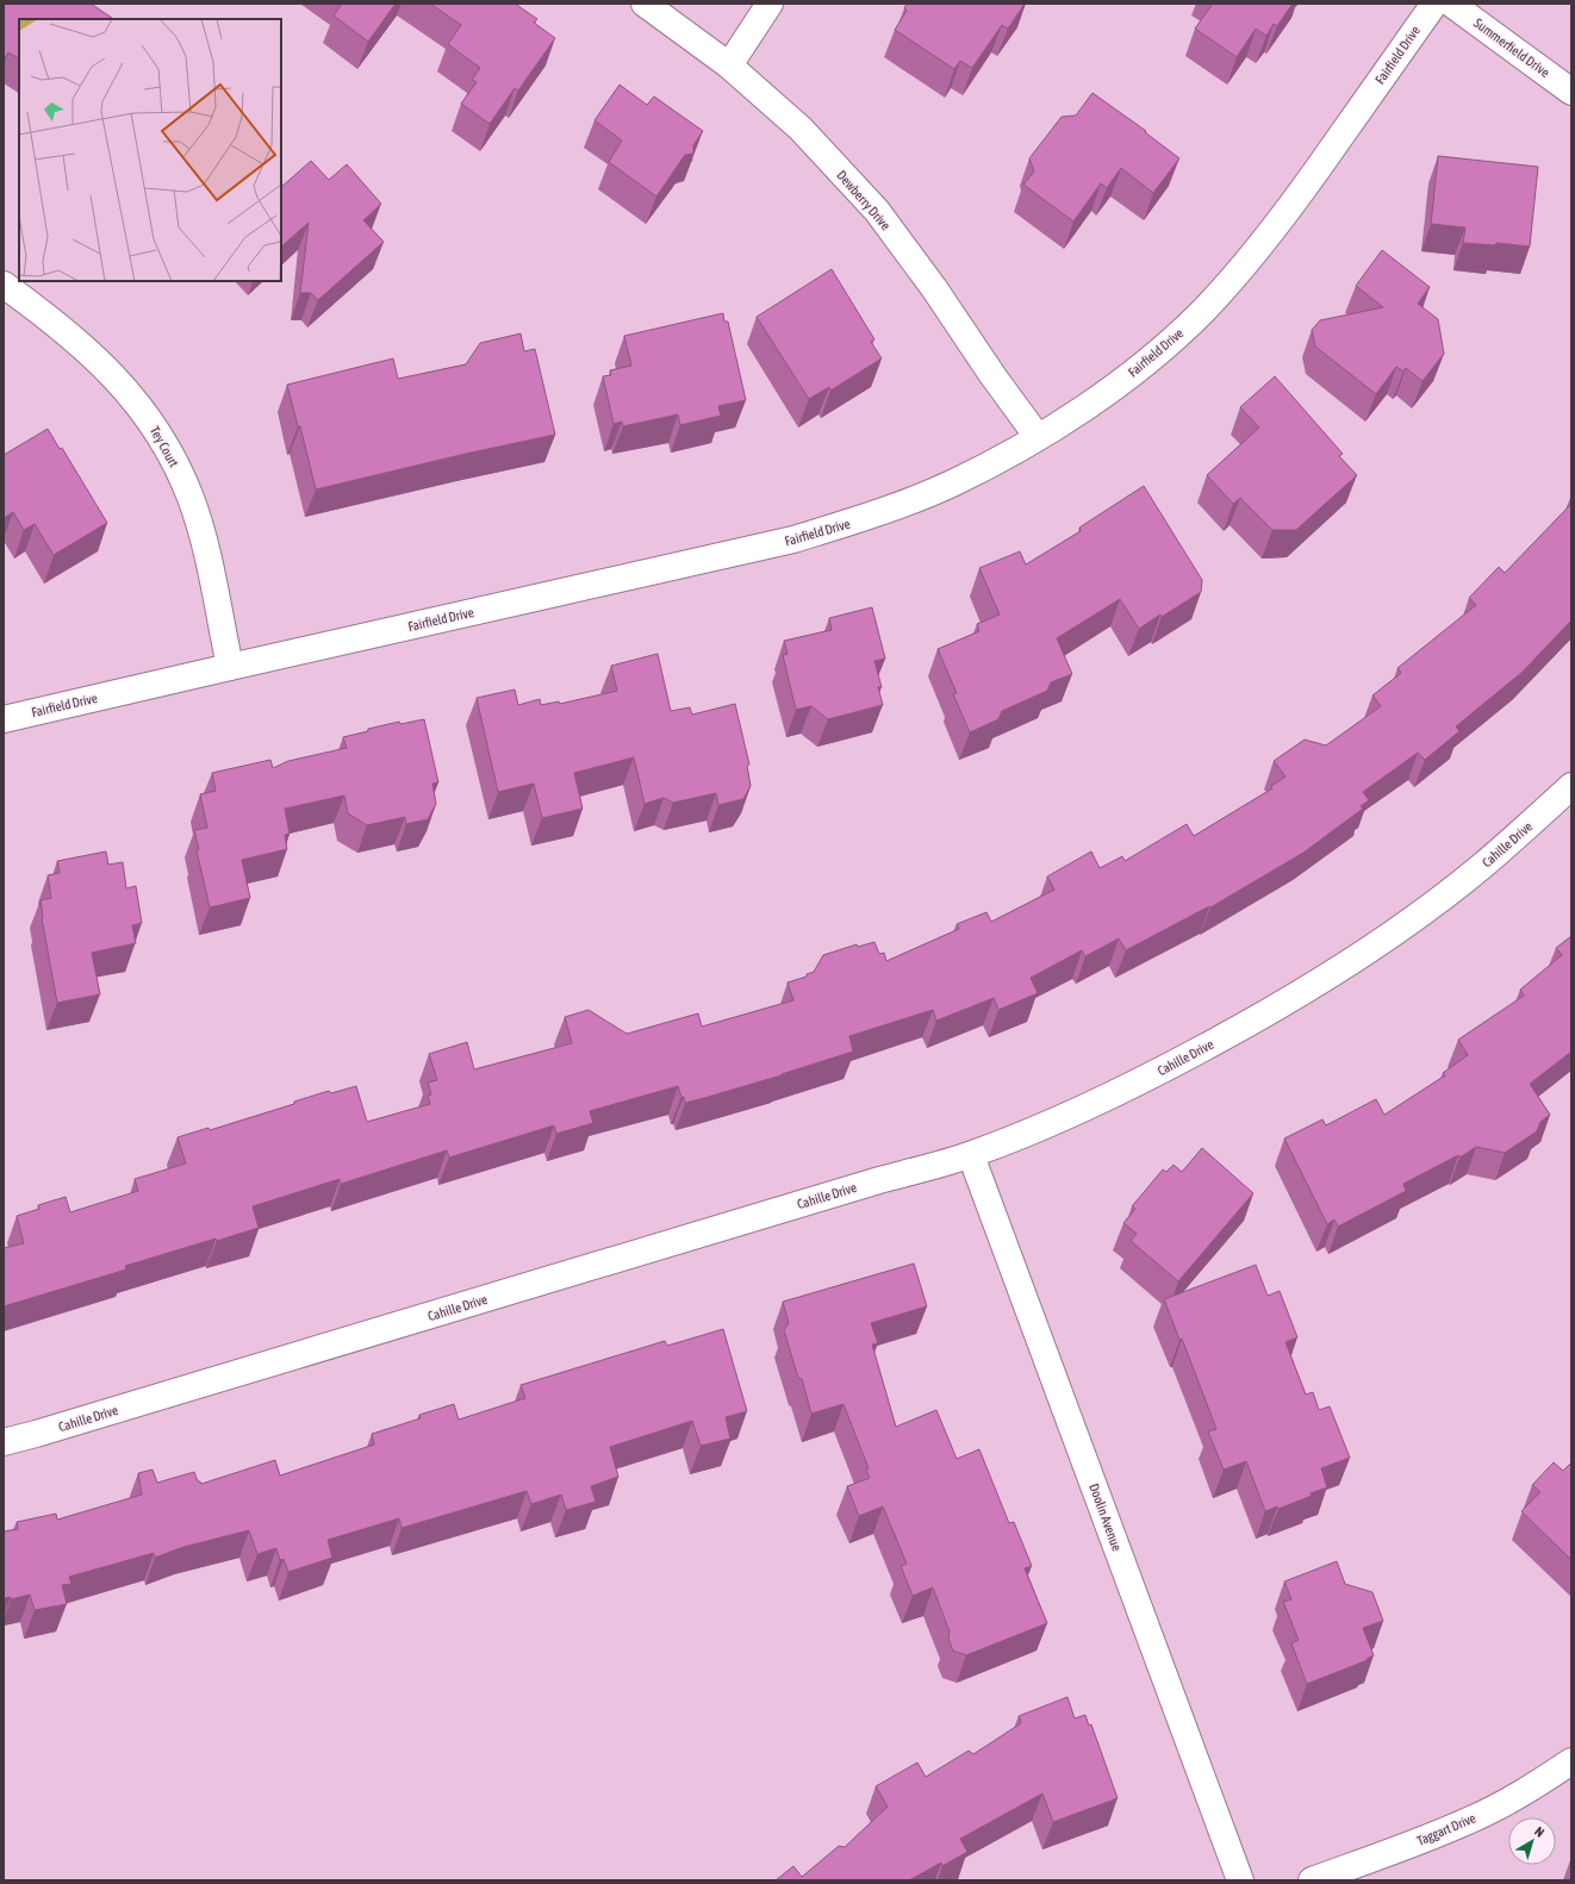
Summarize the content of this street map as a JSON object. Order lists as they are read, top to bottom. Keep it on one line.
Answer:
{"streets":{"street":["Summerfield Drive","Fairfield Drive","Dewberry Drive","Tey Court","Cahille Drive","Doolin Avenue","Taggart Drive"]},"crossings":[["Fairfield Drive","Dewberry Drive"],["Fairfield Drive","Tey Court"],["Cahille Drive","Doolin Avenue"]],"north":"top right"}
